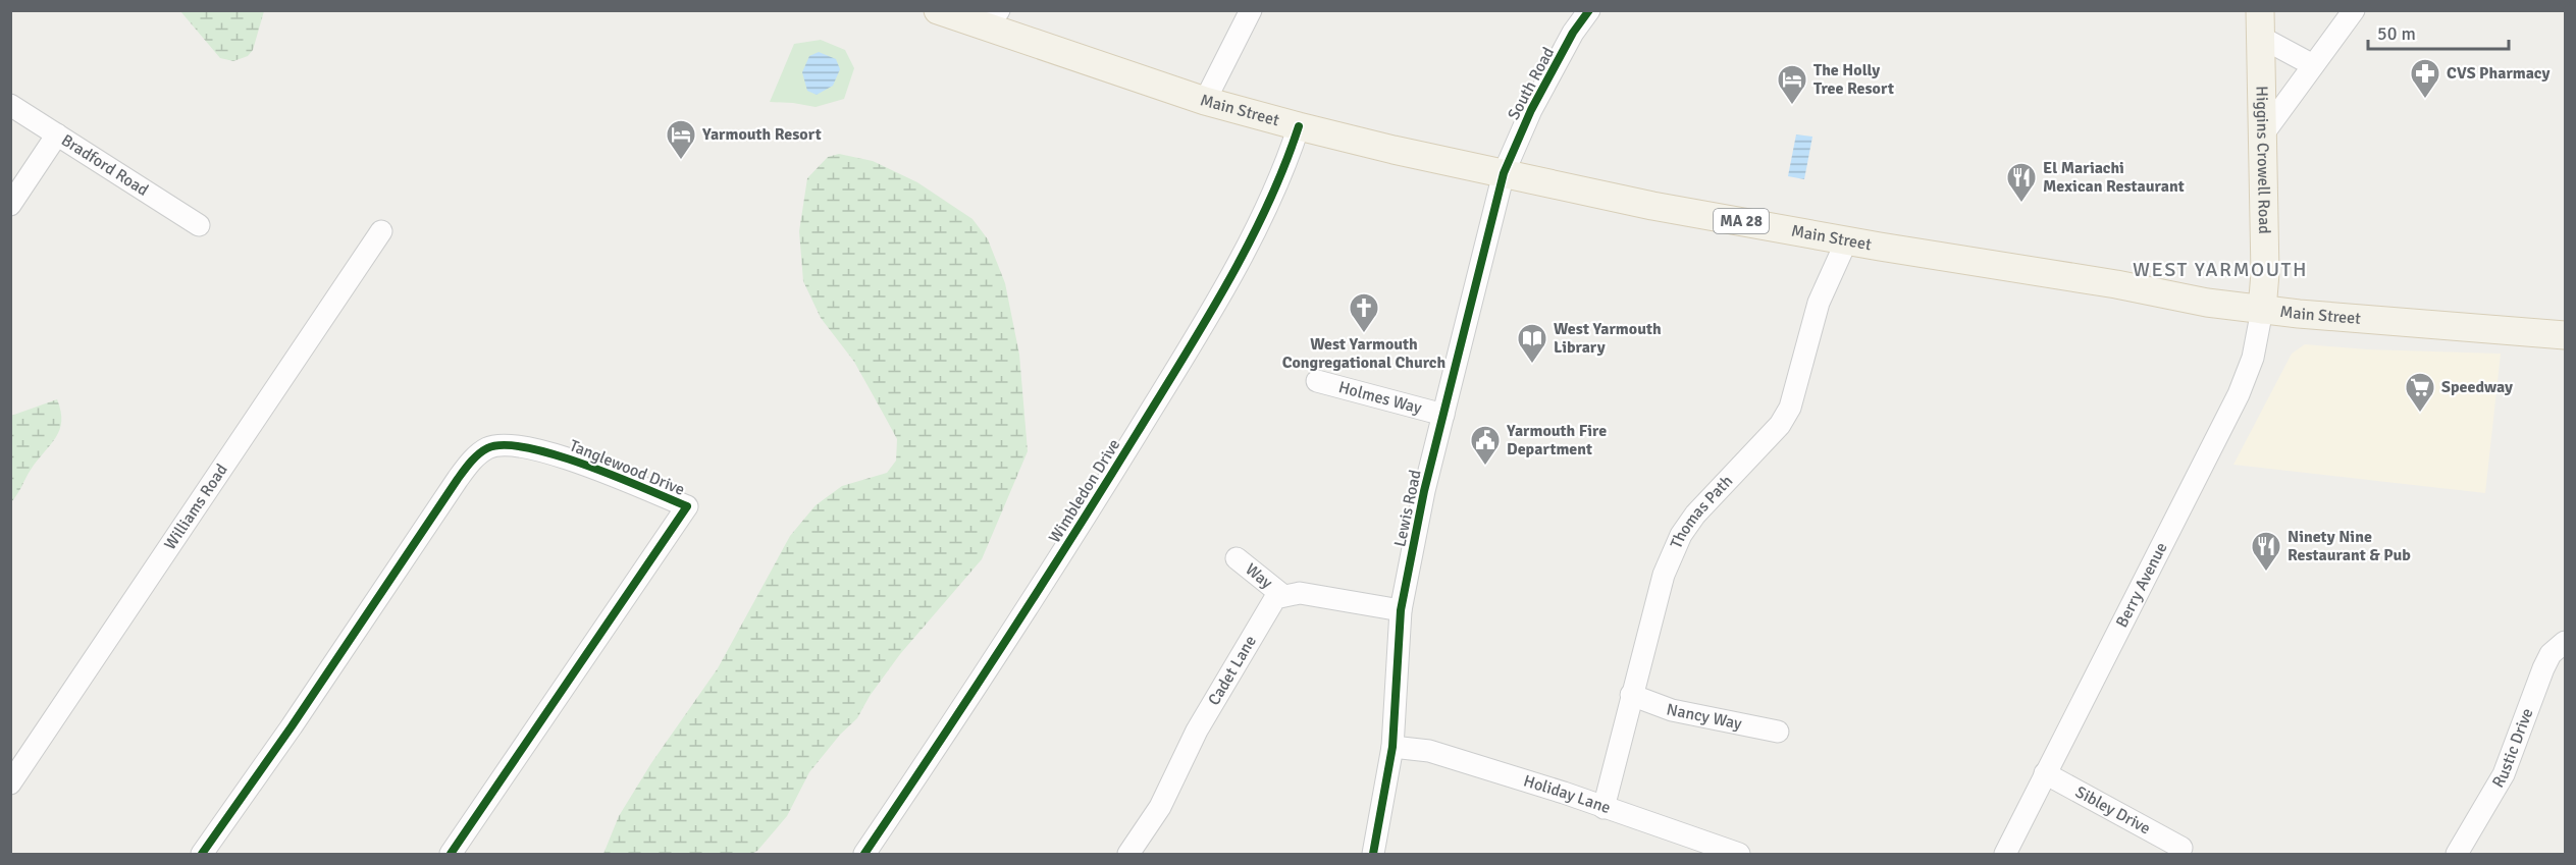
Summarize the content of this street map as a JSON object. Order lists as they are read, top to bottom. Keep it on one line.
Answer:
{"streets":{"main road":["Main Street","Higgins Crowell Road","MA 28"],"street":["South Road","Bradford Road","Holmes Way","Tanglewood Drive","Wimbledon Drive","Williams Road","Lewis Road","Thomas Path","Way","Berry Avenue","Cadet Lane","Nancy Way","Rustic Drive","Holiday Lane","Sibley Drive"]},"crossings":[["South Road","Main Street"],["South Road","Lewis Road"],["Main Street","Higgins Crowell Road"],["Main Street","Wimbledon Drive"],["Main Street","Lewis Road"],["Main Street","Thomas Path"],["Main Street","Berry Avenue"],["Higgins Crowell Road","Berry Avenue"],["Holmes Way","Lewis Road"],["Lewis Road","Holiday Lane"],["Thomas Path","Nancy Way"],["Thomas Path","Holiday Lane"],["Way","Cadet Lane"],["Berry Avenue","Sibley Drive"]],"districts":["WEST YARMOUTH"],"places":{"pharmacy":["CVS Pharmacy"],"hotel":["The Holly Tree Resort","Yarmouth Resort"],"restaurant":["El Mariachi Mexican Restaurant","Ninety Nine Restaurant & Pub"],"church":["West Yarmouth Congregational Church"],"library":["West Yarmouth Library"],"supermarket":["Speedway"],"public building":["Yarmouth Fire Department"]},"scale_bar":"50 m"}
